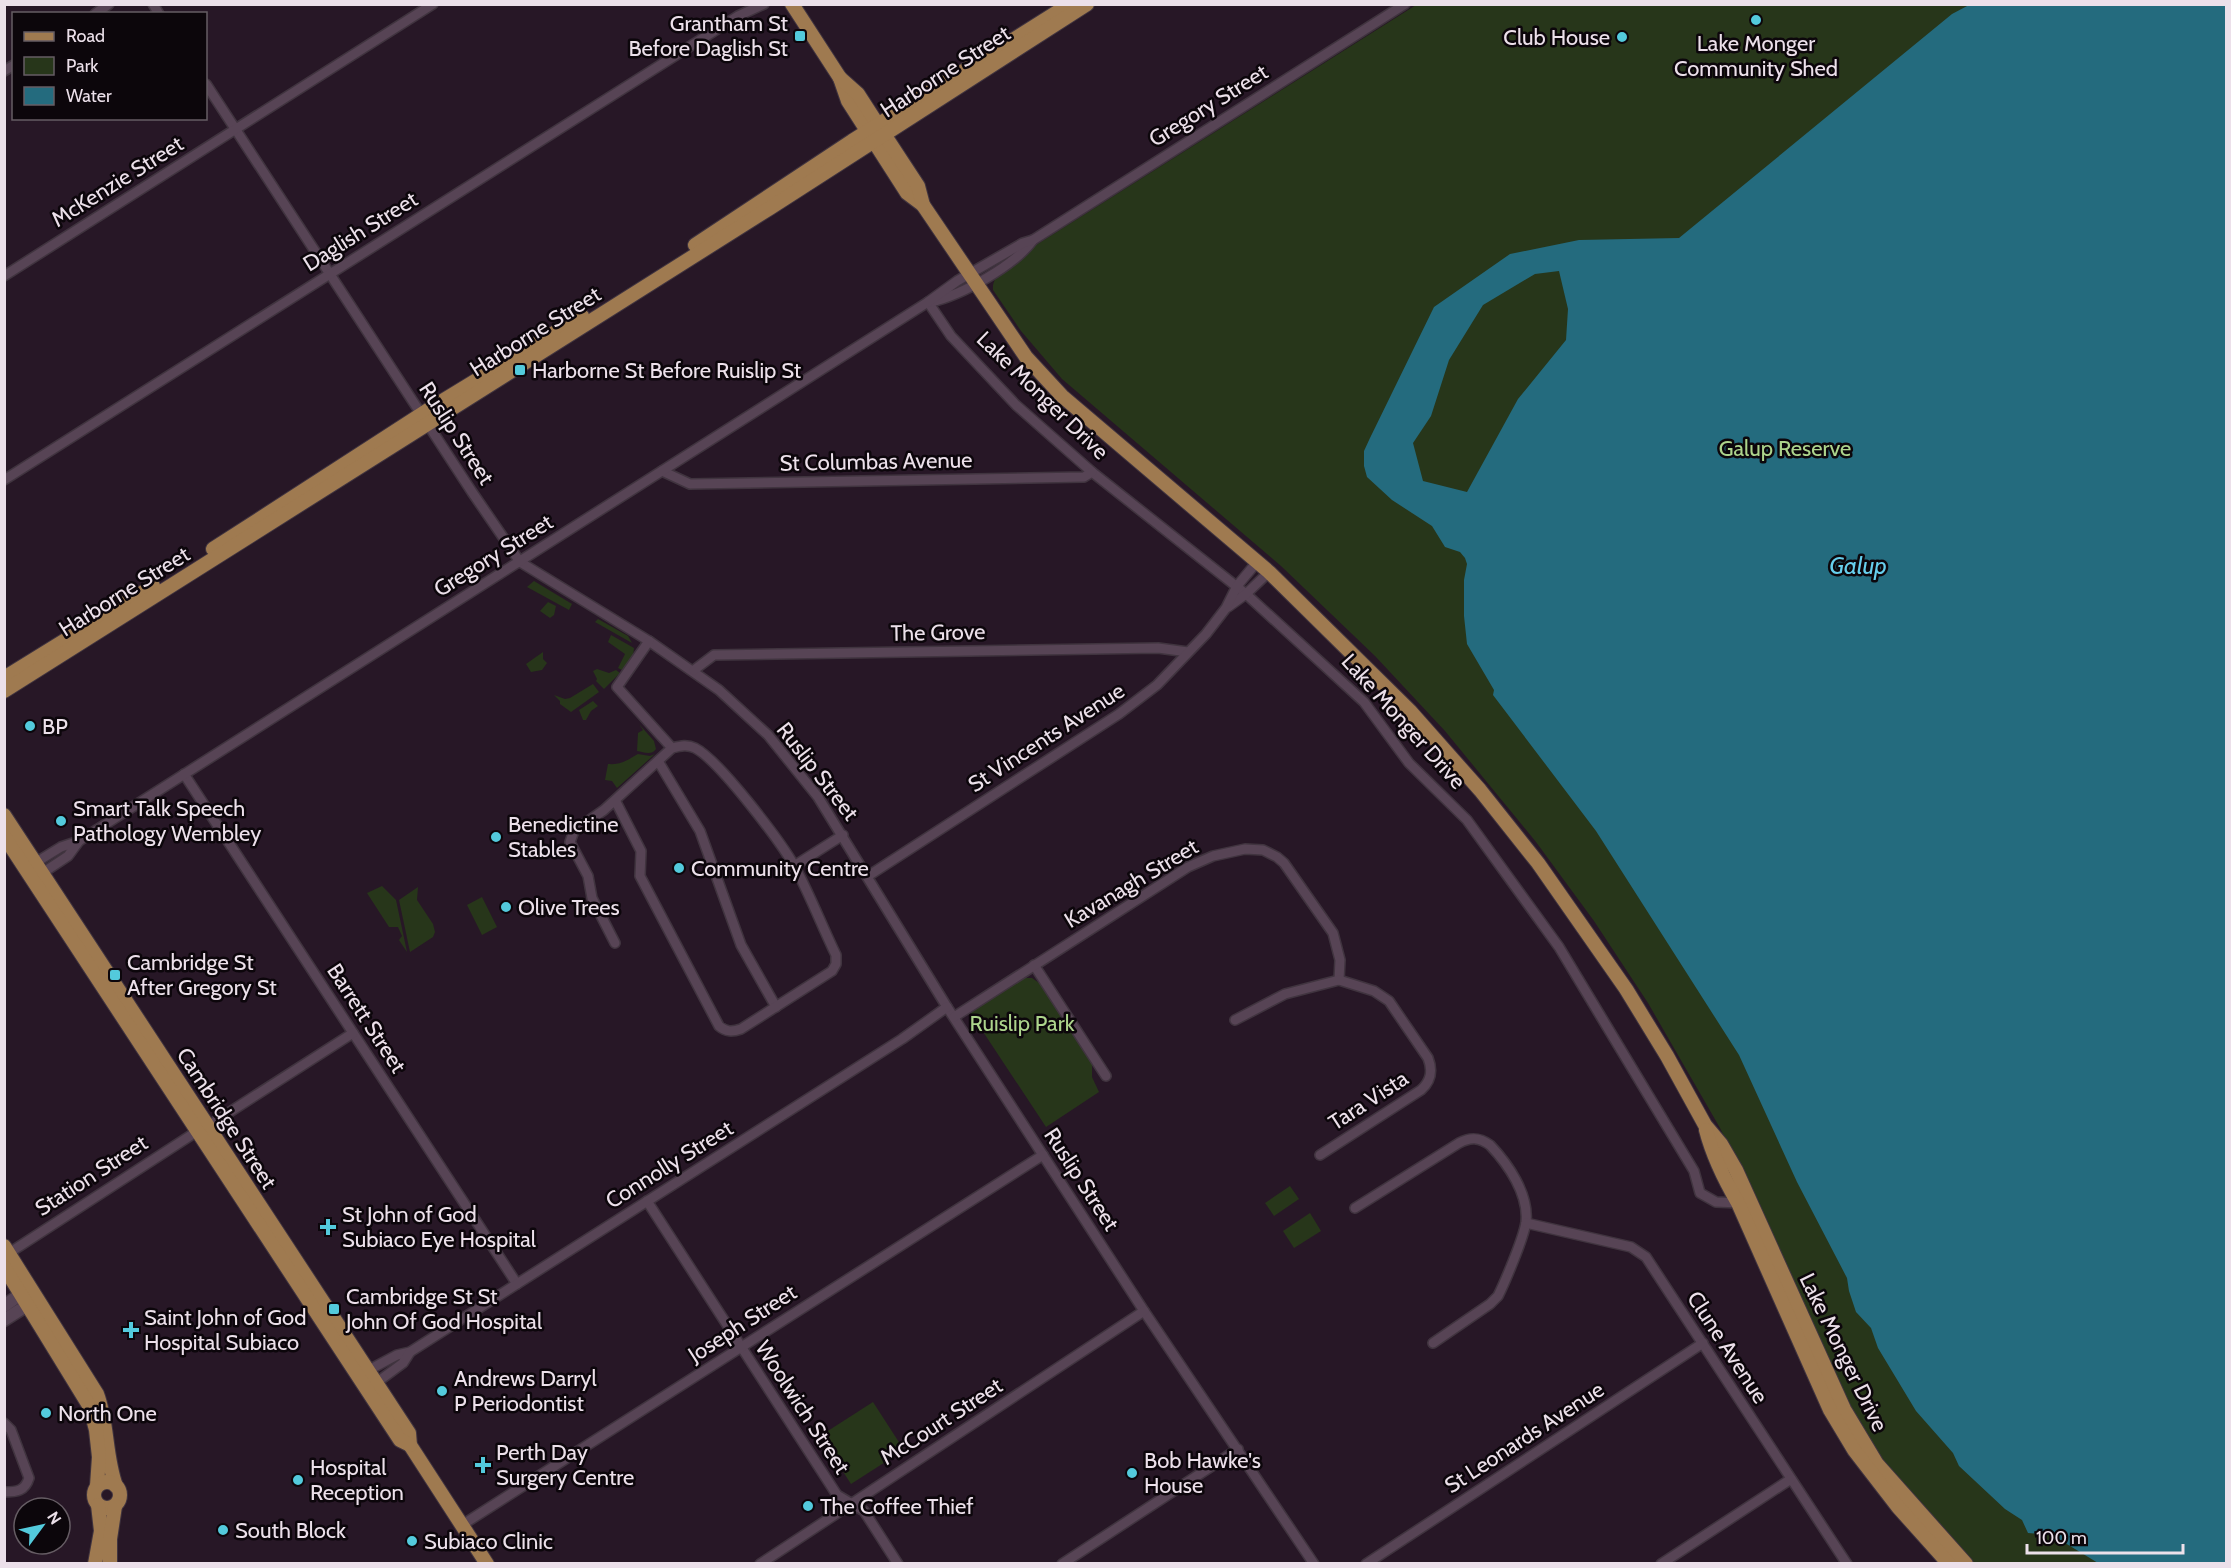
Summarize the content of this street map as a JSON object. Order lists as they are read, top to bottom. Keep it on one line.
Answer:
{"streets":{"main road":["Harborne Street","Lake Monger Drive","Cambridge Street"],"street":["Gregory Street","McKenzie Street","Daglish Street","Ruslip Street","St Columbas Avenue","The Grove","St Vincents Avenue","Kavanagh Street","Barrett Street","Tara Vista","Connolly Street","Station Street","Joseph Street","Clune Avenue","Woolwich Street","McCourt Street","St Leonards Avenue"]},"crossings":[["Harborne Street","Lake Monger Drive"],["Harborne Street","Ruslip Street"],["Gregory Street","Lake Monger Drive"],["Gregory Street","Ruslip Street"],["Gregory Street","St Columbas Avenue"],["Gregory Street","Barrett Street"],["Gregory Street","Cambridge Street"],["McKenzie Street","Ruslip Street"],["Daglish Street","Ruslip Street"],["Lake Monger Drive","St Columbas Avenue"],["Lake Monger Drive","St Vincents Avenue"],["Ruslip Street","The Grove"],["Ruslip Street","St Vincents Avenue"],["Ruslip Street","Kavanagh Street"],["Ruslip Street","Connolly Street"],["Ruslip Street","Joseph Street"],["Ruslip Street","McCourt Street"],["The Grove","St Vincents Avenue"],["Kavanagh Street","Tara Vista"],["Barrett Street","Connolly Street"],["Barrett Street","Station Street"],["Cambridge Street","Connolly Street"],["Cambridge Street","Station Street"],["Cambridge Street","Joseph Street"],["Connolly Street","Woolwich Street"],["Joseph Street","Woolwich Street"],["Clune Avenue","St Leonards Avenue"],["Woolwich Street","McCourt Street"]],"water":["Galup"],"parks":["Galup Reserve","Ruislip Park"],"places":{"other":["Lake Monger Community Shed","Club House","BP","Smart Talk Speech Pathology Wembley","Benedictine Stables","Community Centre","Olive Trees","Andrews Darryl P Periodontist","North One","Bob Hawke's House","Hospital Reception","The Coffee Thief","South Block","Subiaco Clinic"],"transit":["Grantham St Before Daglish St","Harborne St Before Ruislip St","Cambridge St After Gregory St","Cambridge St St John Of God Hospital"],"health":["St John of God Subiaco Eye Hospital","Saint John of God Hospital Subiaco","Perth Day Surgery Centre"]},"legend":["Road","Park","Water"],"scale_bar":"100 m","north":"top right"}
